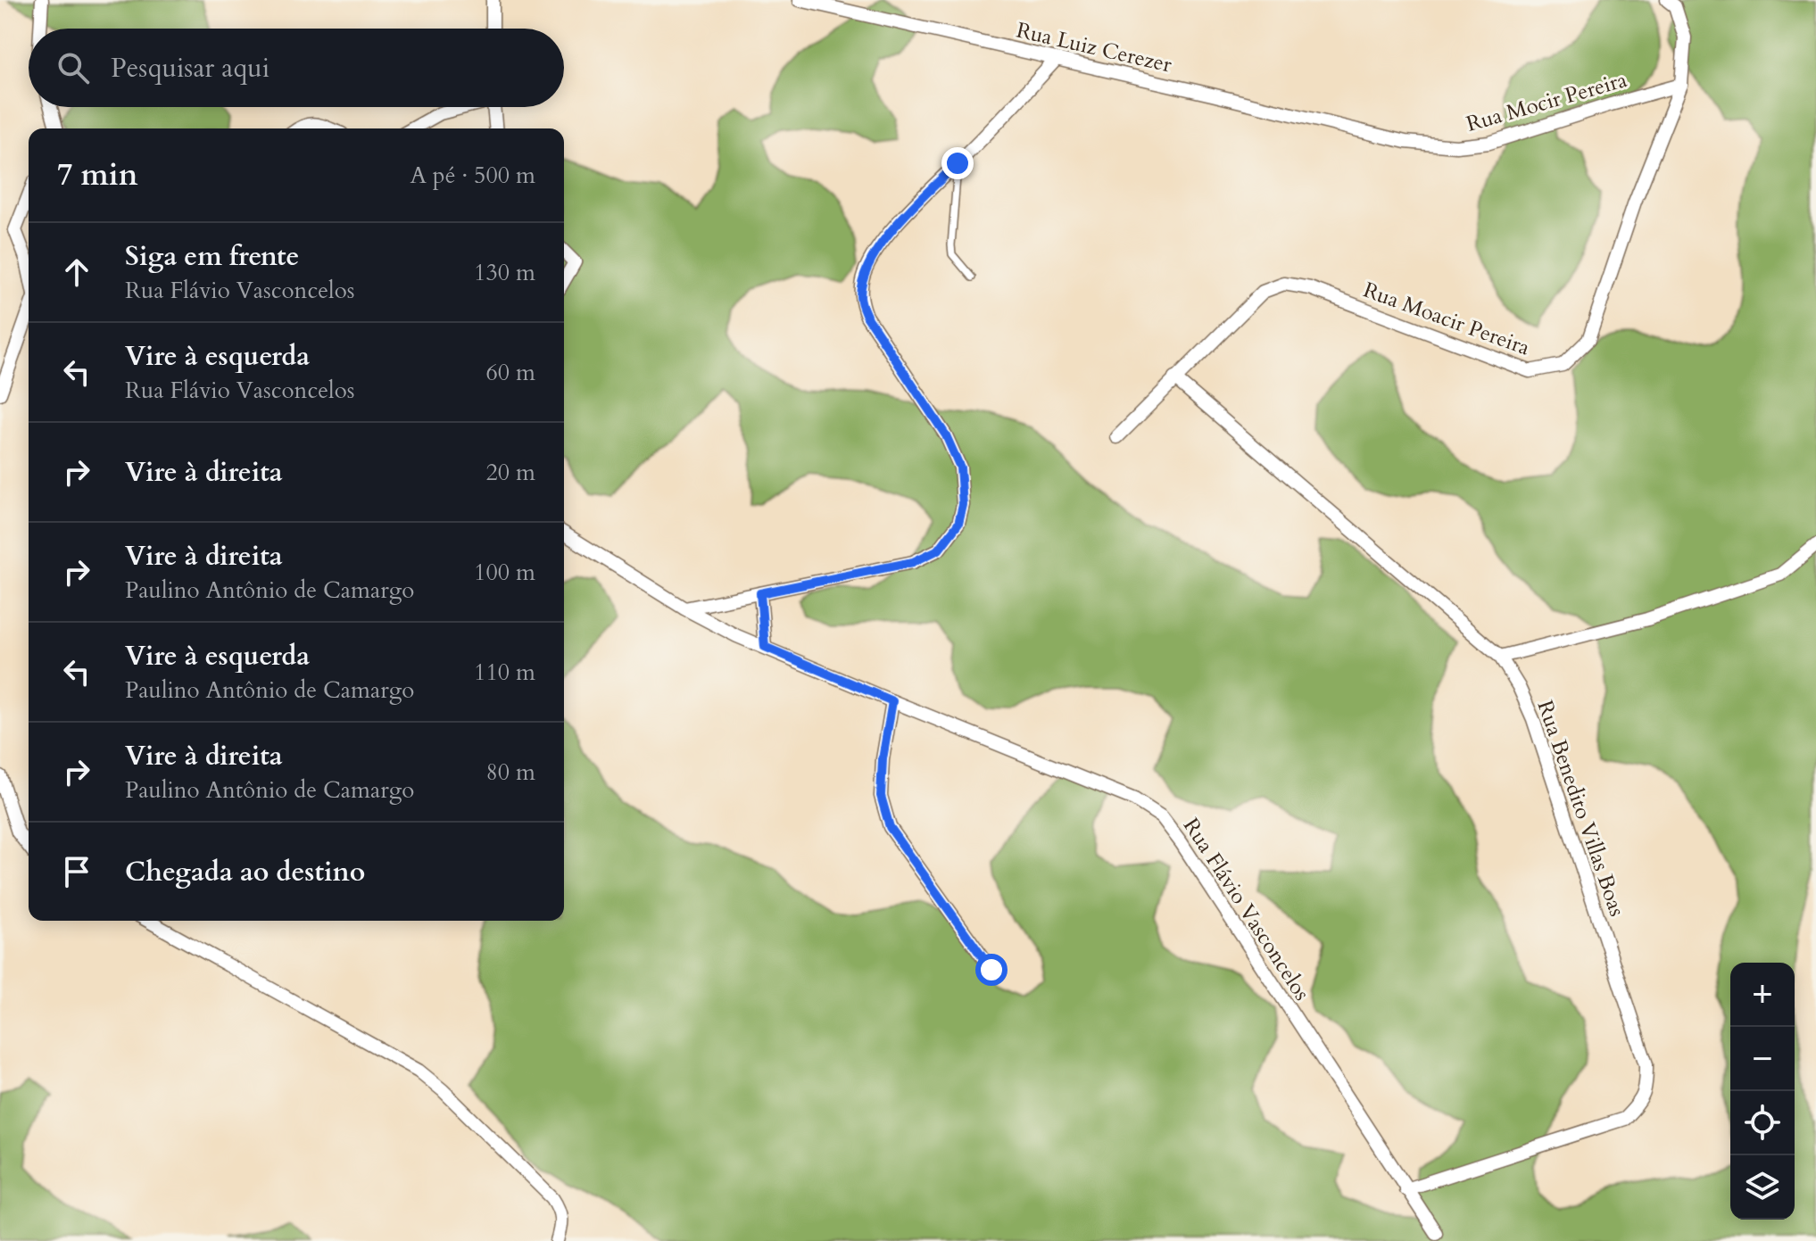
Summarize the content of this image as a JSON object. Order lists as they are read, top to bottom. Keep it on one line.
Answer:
{"streets":{"street":["Rua Luiz Cerezer","Rua Mocir Pereira","Rua Moacir Pereira","Rua Benedito Villas Boas","Rua Flávio Vasconcelos"]},"crossings":[["Rua Luiz Cerezer","Rua Mocir Pereira"],["Rua Mocir Pereira","Rua Moacir Pereira"],["Rua Moacir Pereira","Rua Benedito Villas Boas"],["Rua Benedito Villas Boas","Rua Flávio Vasconcelos"]],"page":{"search":"Pesquisar aqui","heading":["7 min","A pé · 500 m"],"list":[["Siga em frente","Rua Flávio Vasconcelos","130 m"],["Vire à esquerda","Rua Flávio Vasconcelos","60 m"],["Vire à direita","20 m"],["Vire à direita","Paulino Antônio de Camargo","100 m"],["Vire à esquerda","Paulino Antônio de Camargo","110 m"],["Vire à direita","Paulino Antônio de Camargo","80 m"],"Chegada ao destino"],"map_buttons":["+","−"]}}
